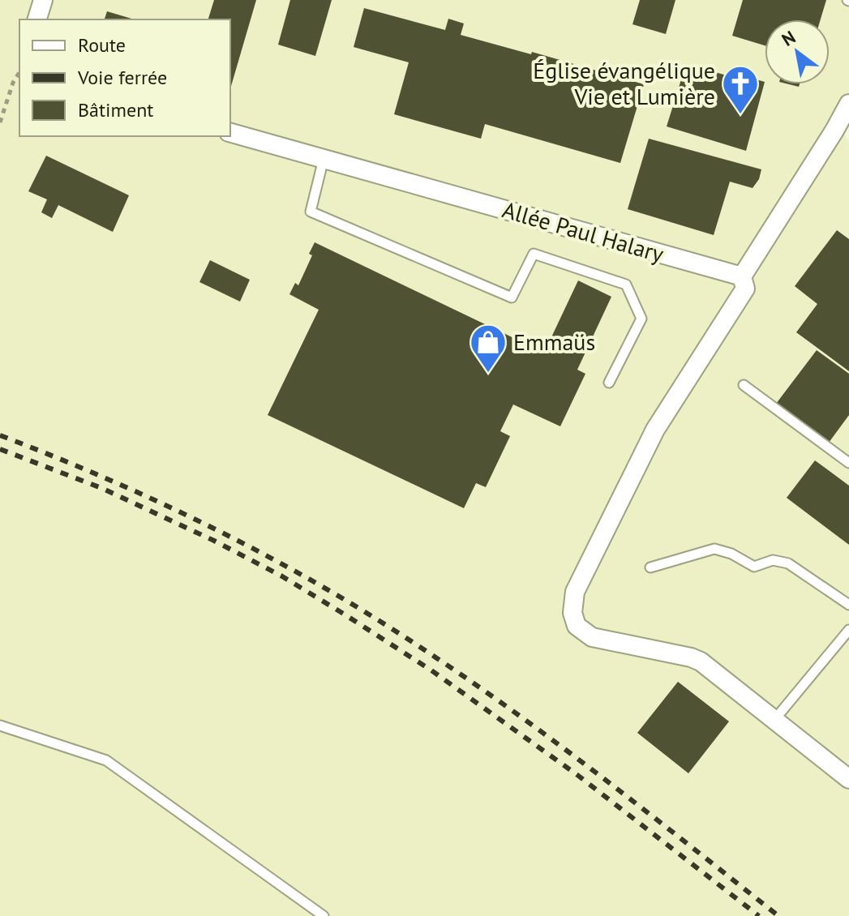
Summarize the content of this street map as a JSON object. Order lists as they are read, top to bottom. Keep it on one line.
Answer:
{"streets":{"street":["Allée Paul Halary"]},"places":{"church":["Église évangélique Vie et Lumière"],"shop":["Emmaüs"]},"legend":["Route","Voie ferrée","Bâtiment"],"north":"top left"}
